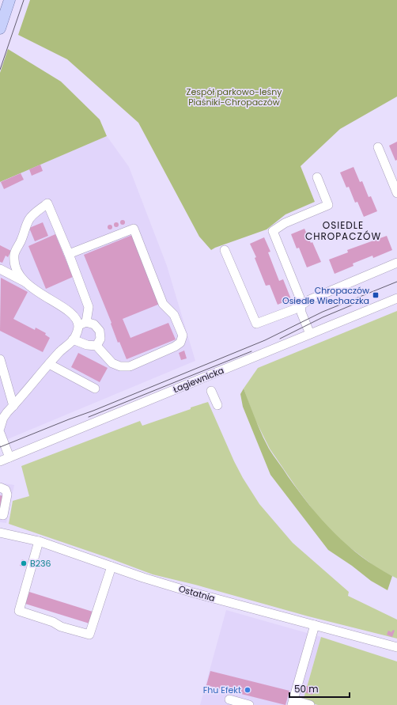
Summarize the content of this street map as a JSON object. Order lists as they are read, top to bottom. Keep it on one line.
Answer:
{"streets":{"street":["Łagiewnicka","Ostatnia"]},"districts":["OSIEDLE CHROPACZÓW"],"parks":["Zespół parkowo-leśny Piaśniki-Chropaczów"],"places":{"transit":["Chropaczów Osiedle Wiechaczka"],"other":["B236","Fhu Efekt"]},"scale_bar":"50 m"}
